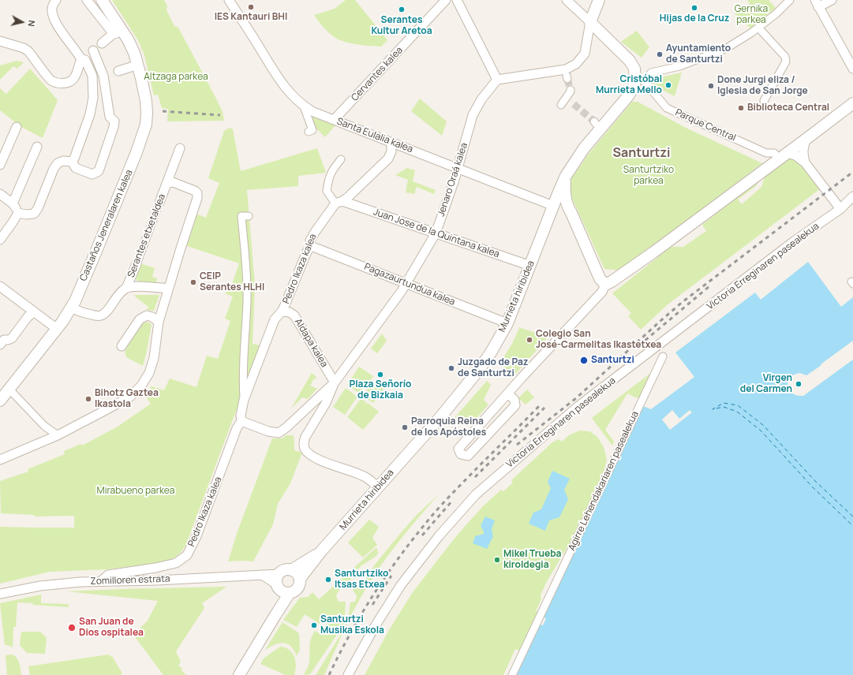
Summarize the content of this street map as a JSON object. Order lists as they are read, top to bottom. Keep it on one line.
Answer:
{"streets":{"street":["Cervantes kalea","Parque Central","Santa Eulalia kalea","Jenaro Oraá kalea","Castaños Jeneralaren kalea","Juan Jose de la Quintana kalea","Serantes etxetaldea","Victoria Erreginaren pasealekua","Pedro Ikaza kalea","Pagazaurtundua kalea","Murrieta hiribidea","Aldapa kalea","Agirre Lehendakariaren pasealekua","Zomilloren estrata"]},"crossings":[["Cervantes kalea","Santa Eulalia kalea"],["Parque Central","Murrieta hiribidea"],["Santa Eulalia kalea","Jenaro Oraá kalea"],["Santa Eulalia kalea","Pedro Ikaza kalea"],["Santa Eulalia kalea","Murrieta hiribidea"],["Jenaro Oraá kalea","Juan Jose de la Quintana kalea"],["Jenaro Oraá kalea","Pedro Ikaza kalea"],["Jenaro Oraá kalea","Pagazaurtundua kalea"],["Jenaro Oraá kalea","Murrieta hiribidea"],["Jenaro Oraá kalea","Aldapa kalea"],["Castaños Jeneralaren kalea","Serantes etxetaldea"],["Juan Jose de la Quintana kalea","Pedro Ikaza kalea"],["Juan Jose de la Quintana kalea","Murrieta hiribidea"],["Pedro Ikaza kalea","Pagazaurtundua kalea"],["Pedro Ikaza kalea","Aldapa kalea"],["Pedro Ikaza kalea","Zomilloren estrata"],["Pagazaurtundua kalea","Murrieta hiribidea"],["Murrieta hiribidea","Zomilloren estrata"]],"districts":["Santurtzi"],"parks":["Gernika parkea","Altzaga parkea","Santurtziko parkea","Mirabueno parkea"],"places":["IES Kantauri BHI","Hijas de la Cruz","Serantes Kultur Aretoa","Ayuntamiento de Santurtzi","Cristóbal Murrieta Mello","Done Jurgi eliza / Iglesia de San Jorge","Biblioteca Central","CEIP Serantes HLHI","Colegio San José-Carmelitas Ikastetxea","Santurtzi","Juzgado de Paz de Santurtzi","Plaza Señorío de Bizkaia","Virgen del Carmen","Bihotz Gaztea Ikastola","Parroquia Reina de los Apóstoles","Mikel Trueba kiroldegia","Santurtziko Itsas Etxea","Santurtzi Musika Eskola","San Juan de Dios ospitalea"],"north":"right"}
